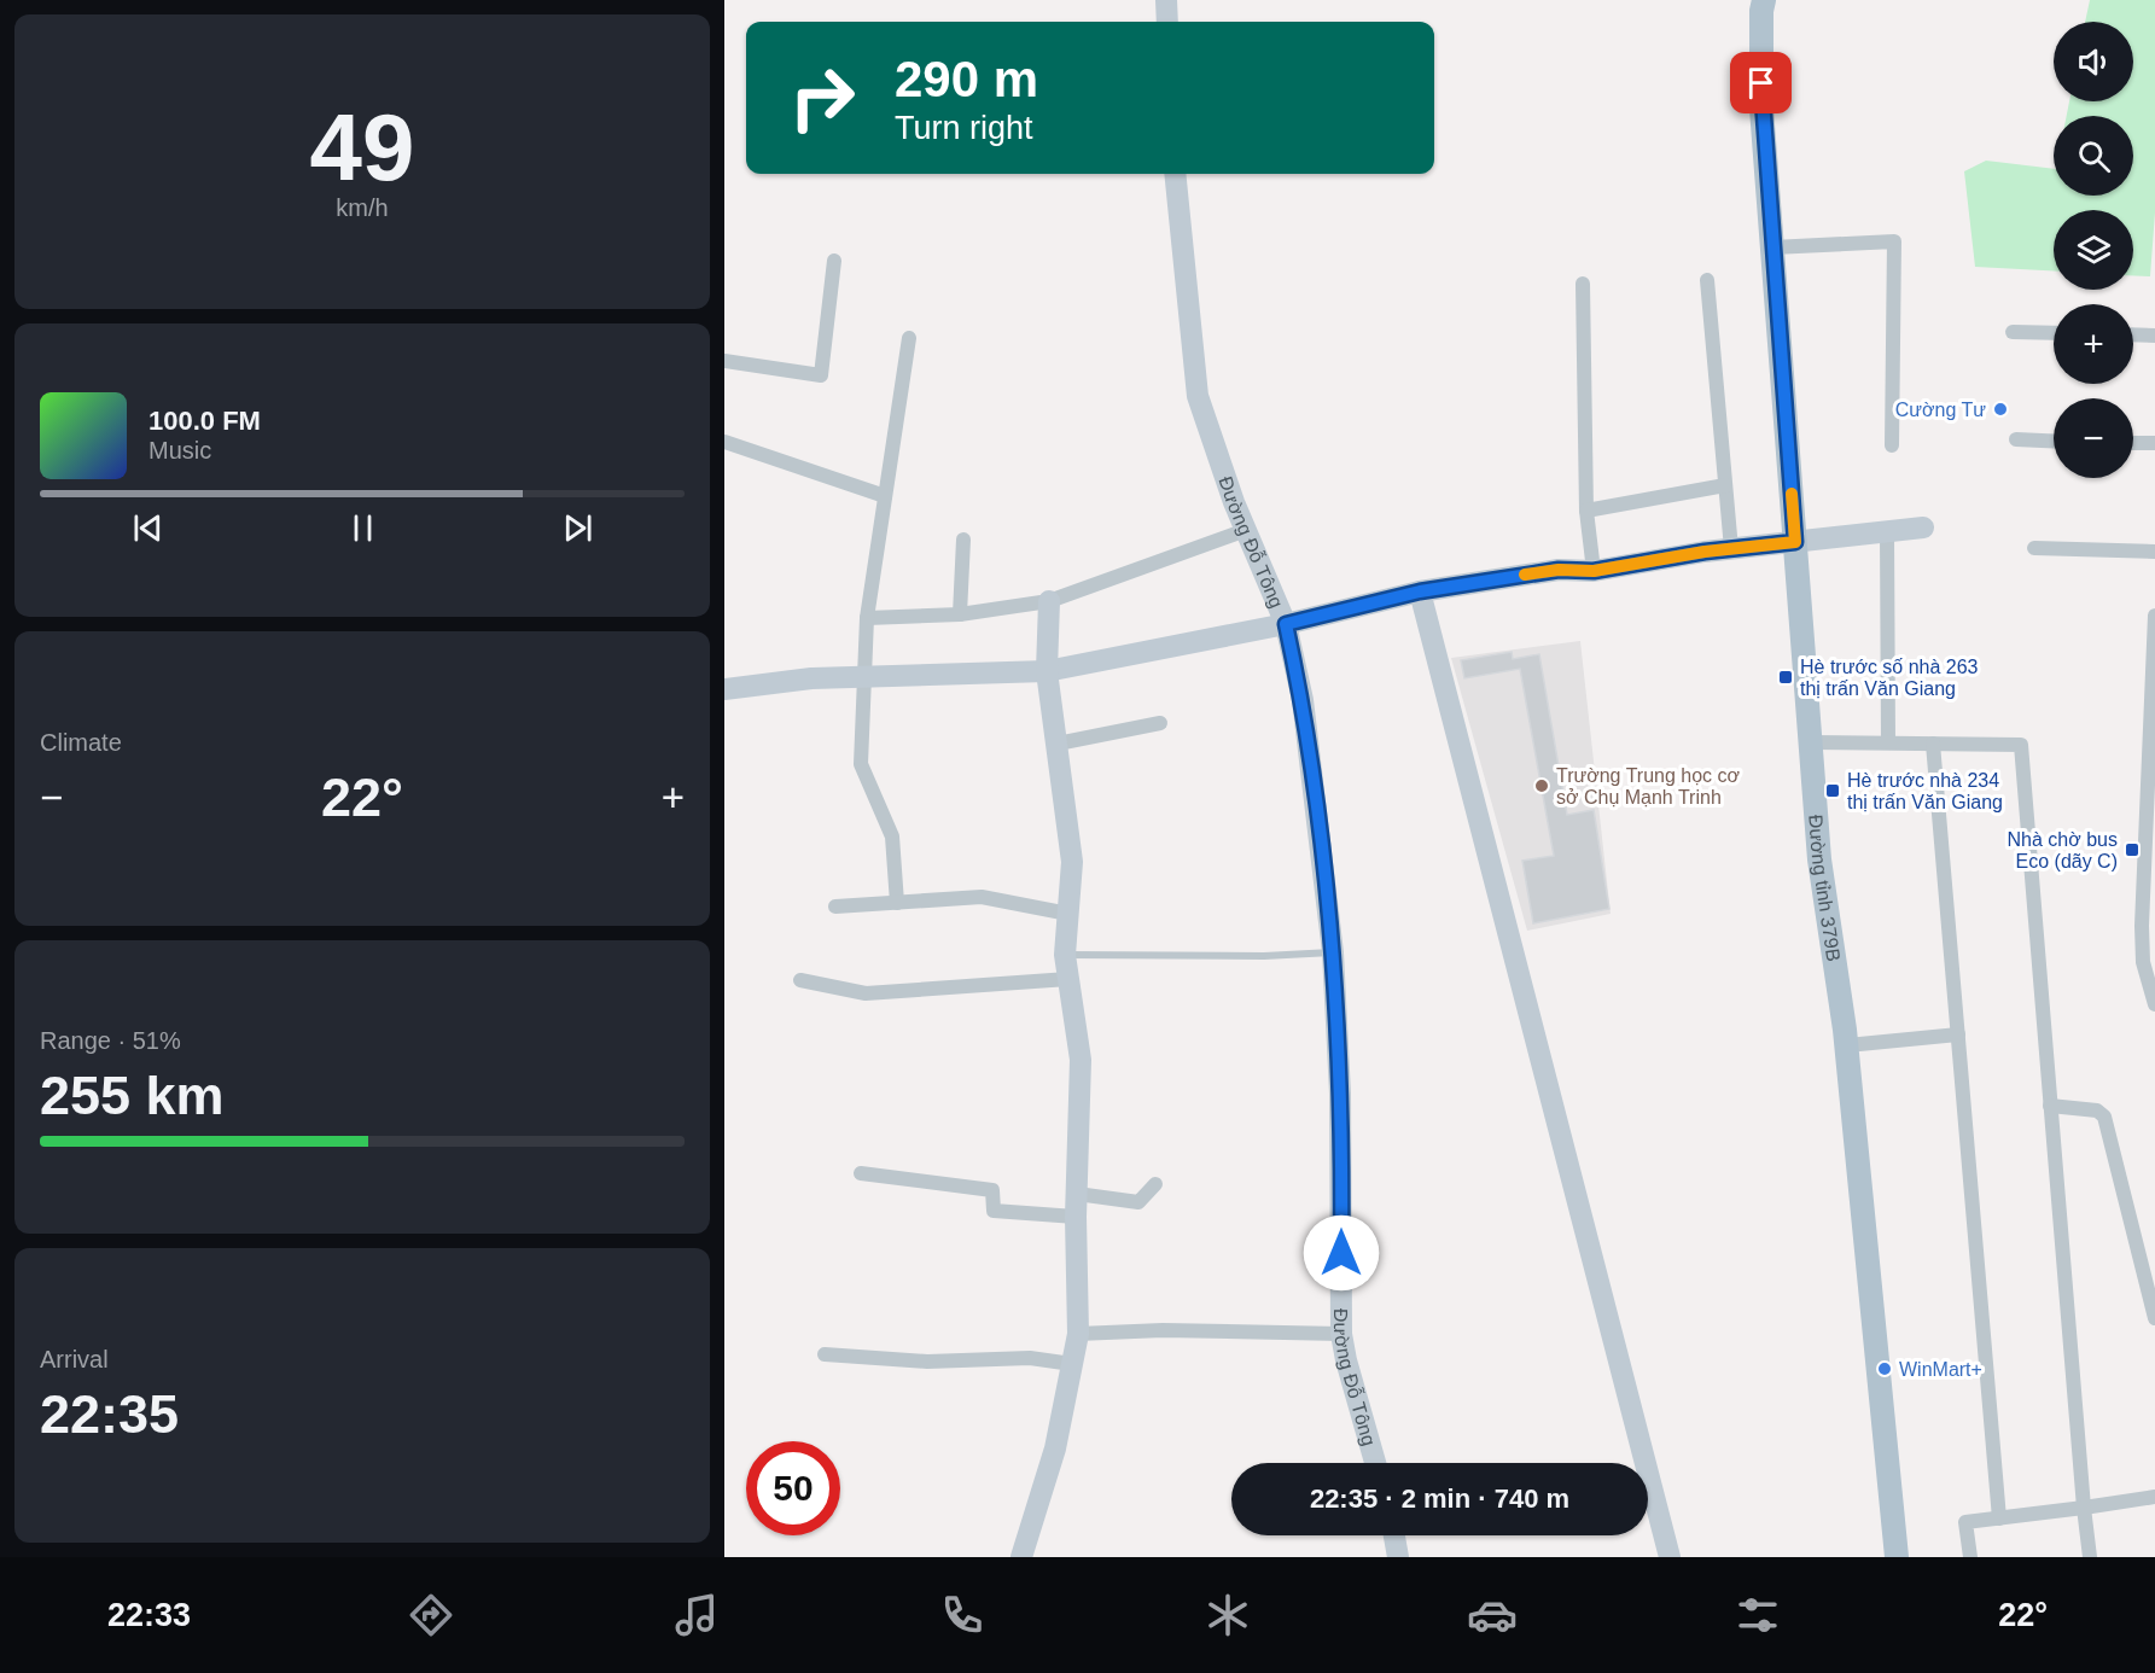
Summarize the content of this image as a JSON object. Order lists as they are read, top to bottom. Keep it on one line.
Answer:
{"streets":{"main road":["Đường tỉnh 379B"],"street":["Đường Đỗ Tông"]},"places":{"other":["Cường Tư","Trường Trung học cơ sở Chụ Mạnh Trinh","WinMart+"],"transit":["Hè trước số nhà 263 thị trấn Văn Giang","Hè trước nhà 234 thị trấn Văn Giang","Nhà chờ bus Eco (dãy C)"]},"page":{"tile":[["49","km/h"],"Climate",["Range · 51%","255 km"],["Arrival","22:35"]],"map_buttons":["+","−"],"turn":["290 m","Turn right"],"song":["100.0 FM","Music"],"heat":["−","22°","+"],"limit":"50","trip":"22:35 · 2 min · 740 m","tabs":["22:33","22°"]}}
